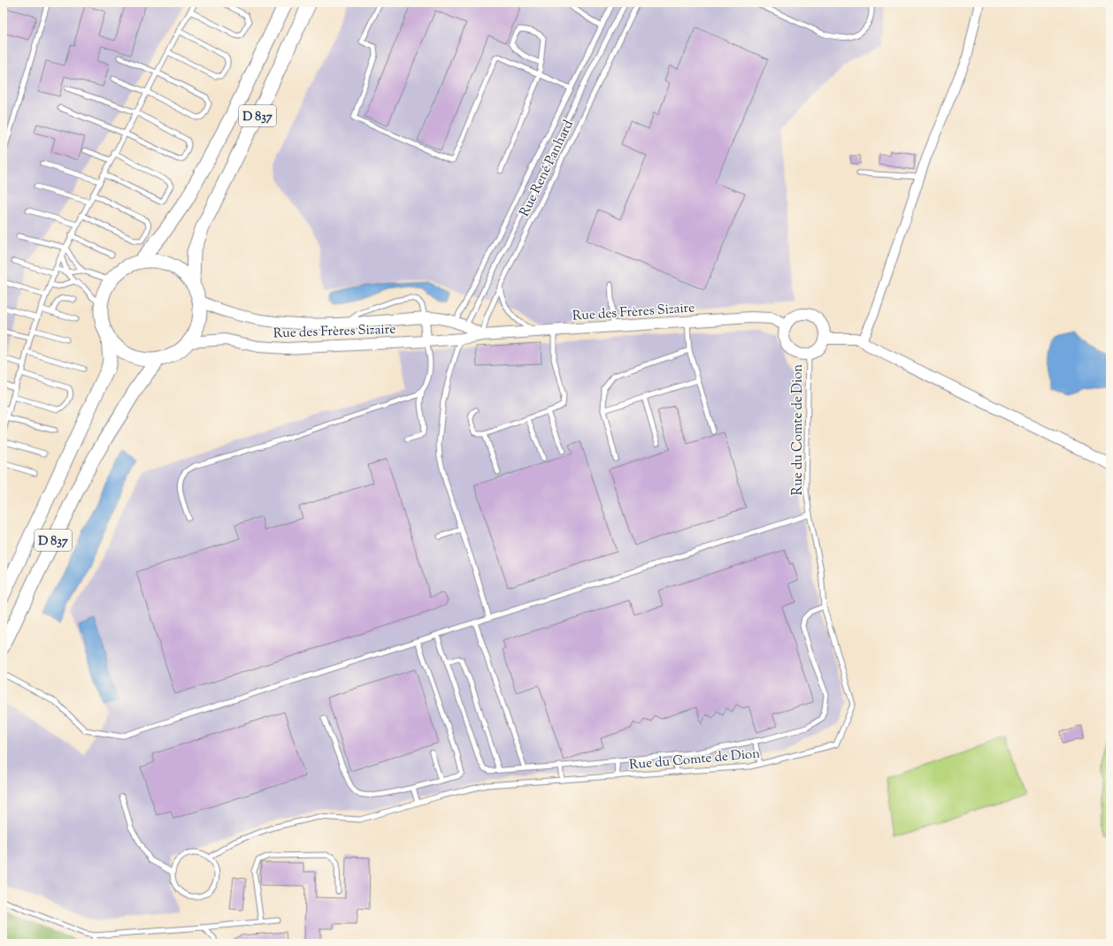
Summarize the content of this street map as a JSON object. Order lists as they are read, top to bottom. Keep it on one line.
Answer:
{"streets":{"main road":["D 837"],"street":["Rue des Frères Sizaire"],"lane":["Rue René Panhard","Rue du Comte de Dion"]},"crossings":[["D 837","Rue des Frères Sizaire"],["Rue René Panhard","Rue des Frères Sizaire"],["Rue des Frères Sizaire","Rue du Comte de Dion"]]}
